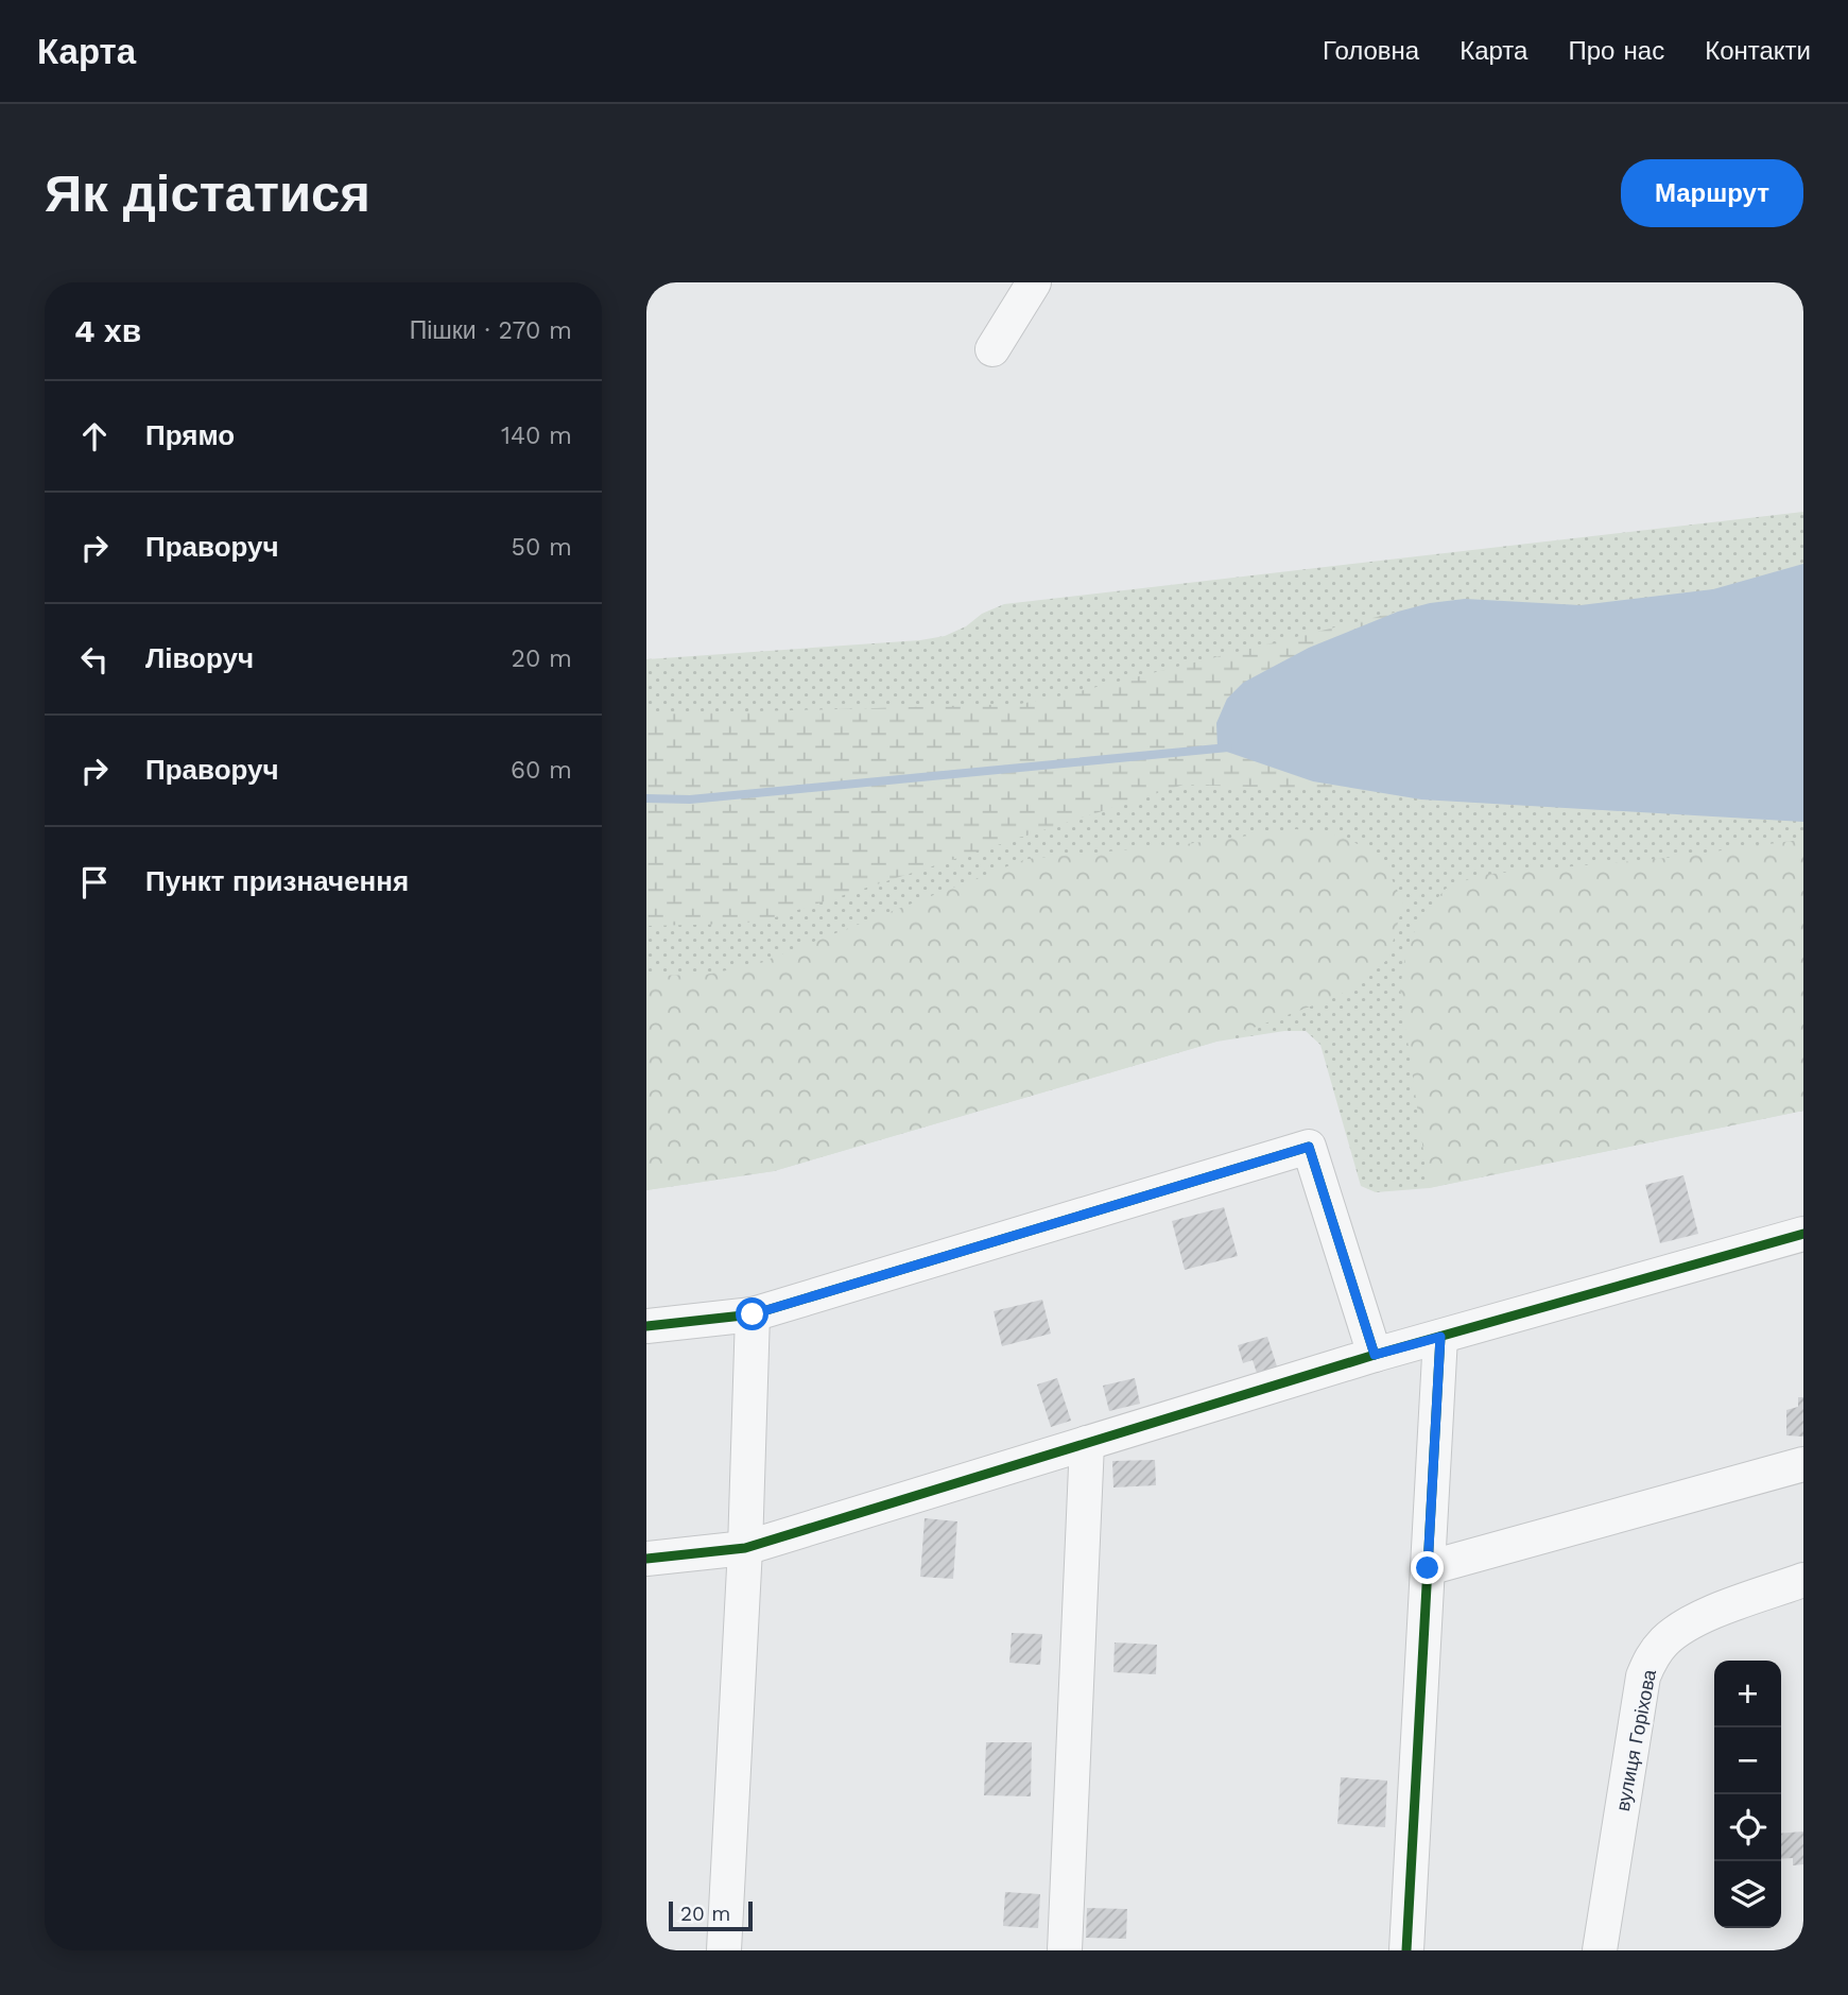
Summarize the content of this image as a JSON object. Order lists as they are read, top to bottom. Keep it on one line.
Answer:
{"streets":{"street":["вулиця Горіхова"]},"scale_bar":"20 m","page":{"header":"Карта","nav":["Головна","Карта","Про нас","Контакти"],"buttons":"Маршрут","title":"Як дістатися","heading":["4 хв","Пішки · 270 m"],"list":[["Прямо","140 m"],["Праворуч","50 m"],["Ліворуч","20 m"],["Праворуч","60 m"],"Пункт призначення"],"map_buttons":["+","−"],"scale":"20 m"}}
